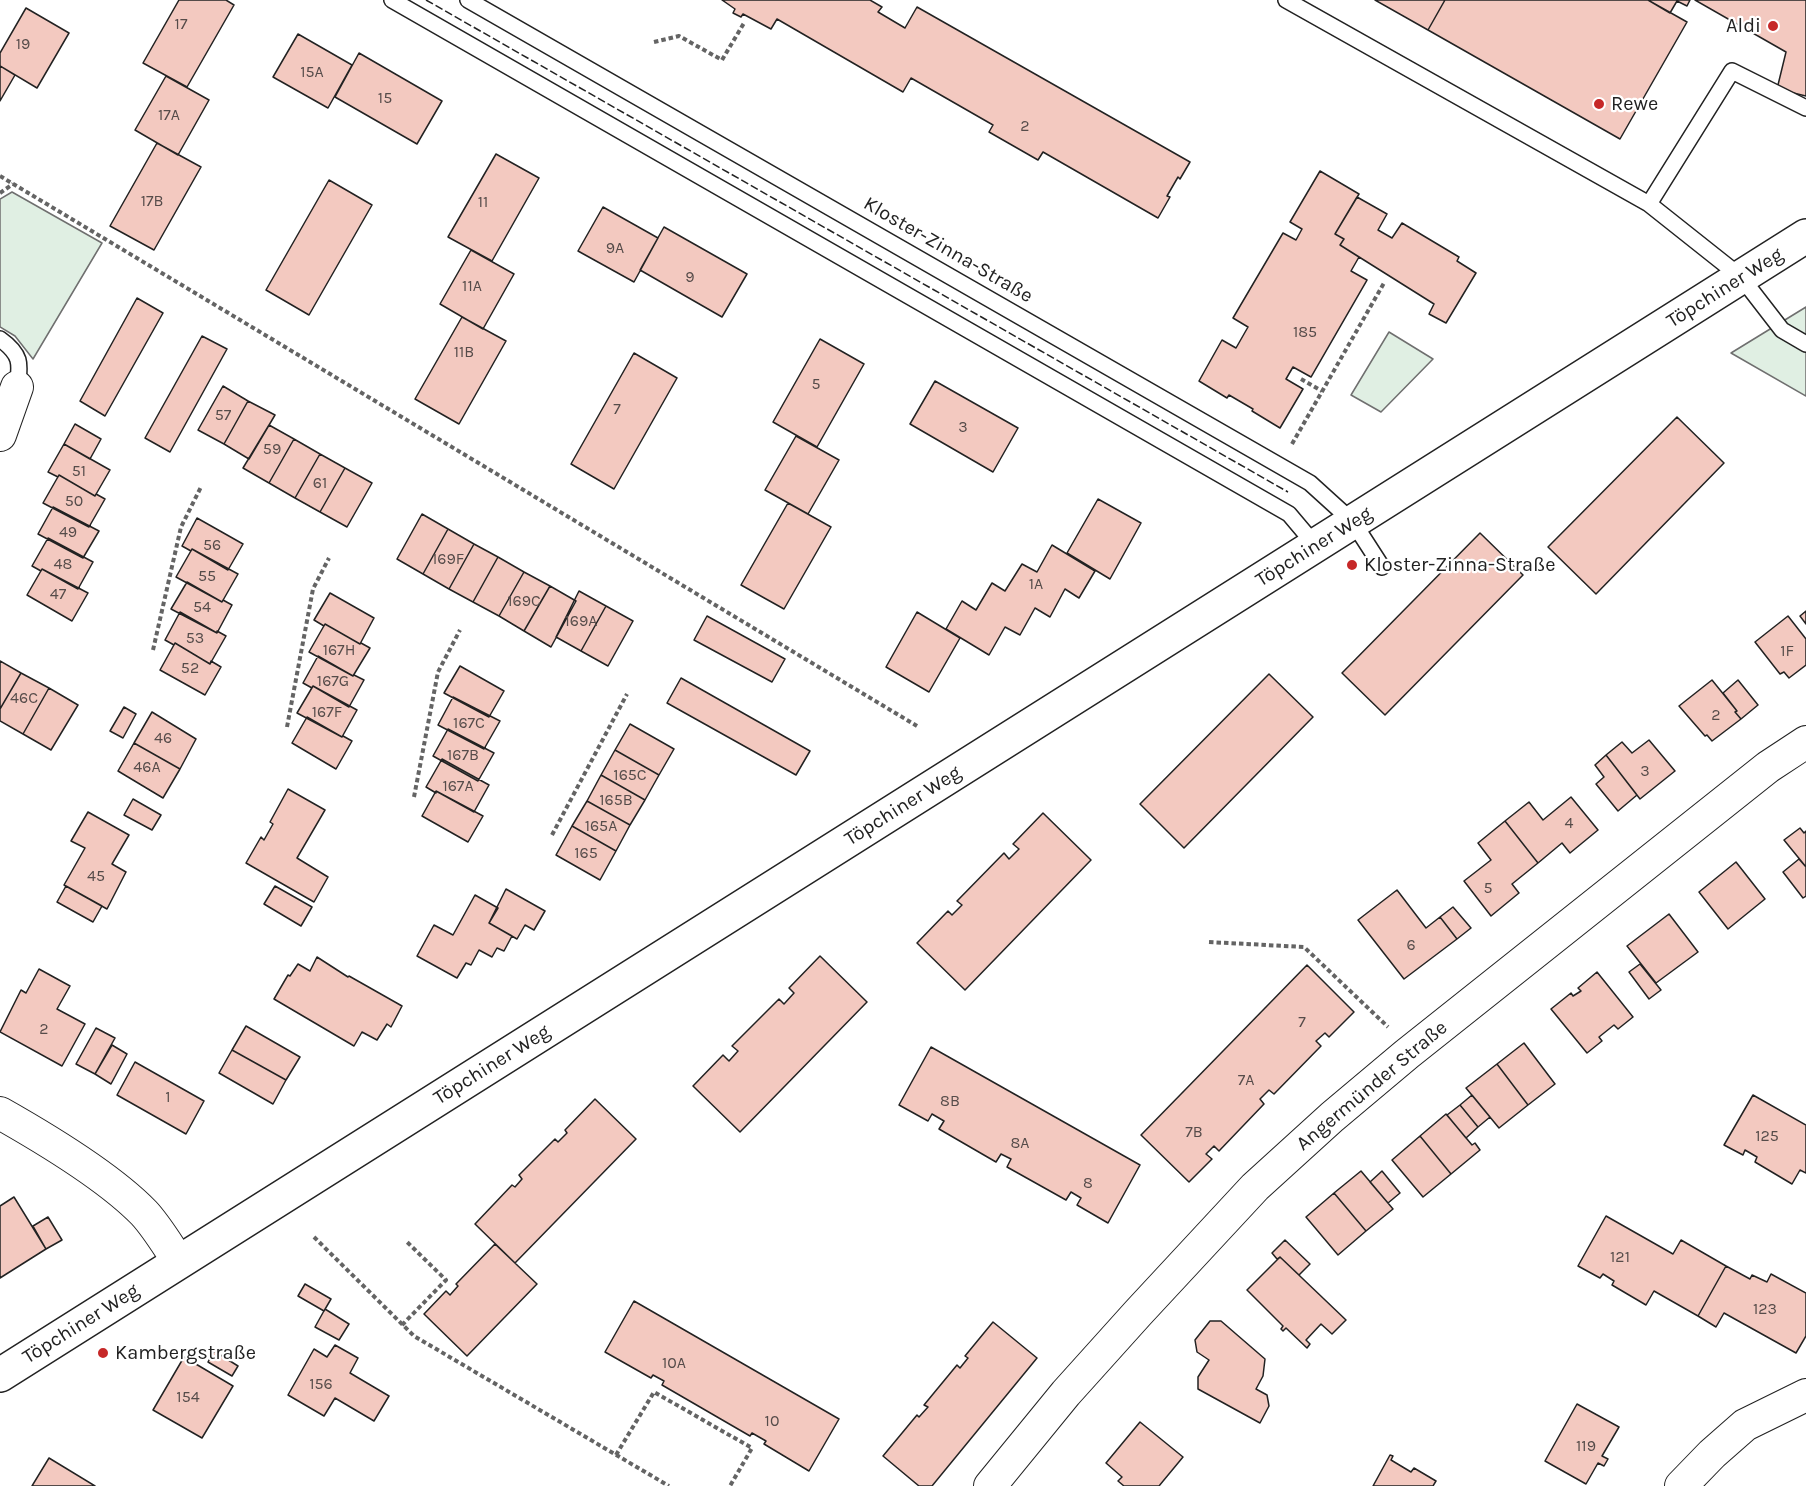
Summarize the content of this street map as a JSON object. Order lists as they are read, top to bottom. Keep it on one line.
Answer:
{"streets":{"street":["Töpchiner Weg","Angermünder Straße"],"lane":["Kloster-Zinna-Straße"]},"crossings":[["Kloster-Zinna-Straße","Töpchiner Weg"]],"places":["Aldi","Rewe","Kloster-Zinna-Straße","Kambergstraße"],"house_numbers":["17","19","15A","15","17A","2","17B","11","9A","9","11A","185","11B","5","7","57","3","59","51","61","50","49","56","169F","48","55","1A","47","169C","54","169A","53","167H","1F","52","167G","46C","167F","2","167C","46","167B","46A","3","165C","167A","165B","4","165A","165","45","5","6","7","2","7A","1","8B","7B","125","8A","8","121","123","10A","156","154","10","119"]}
